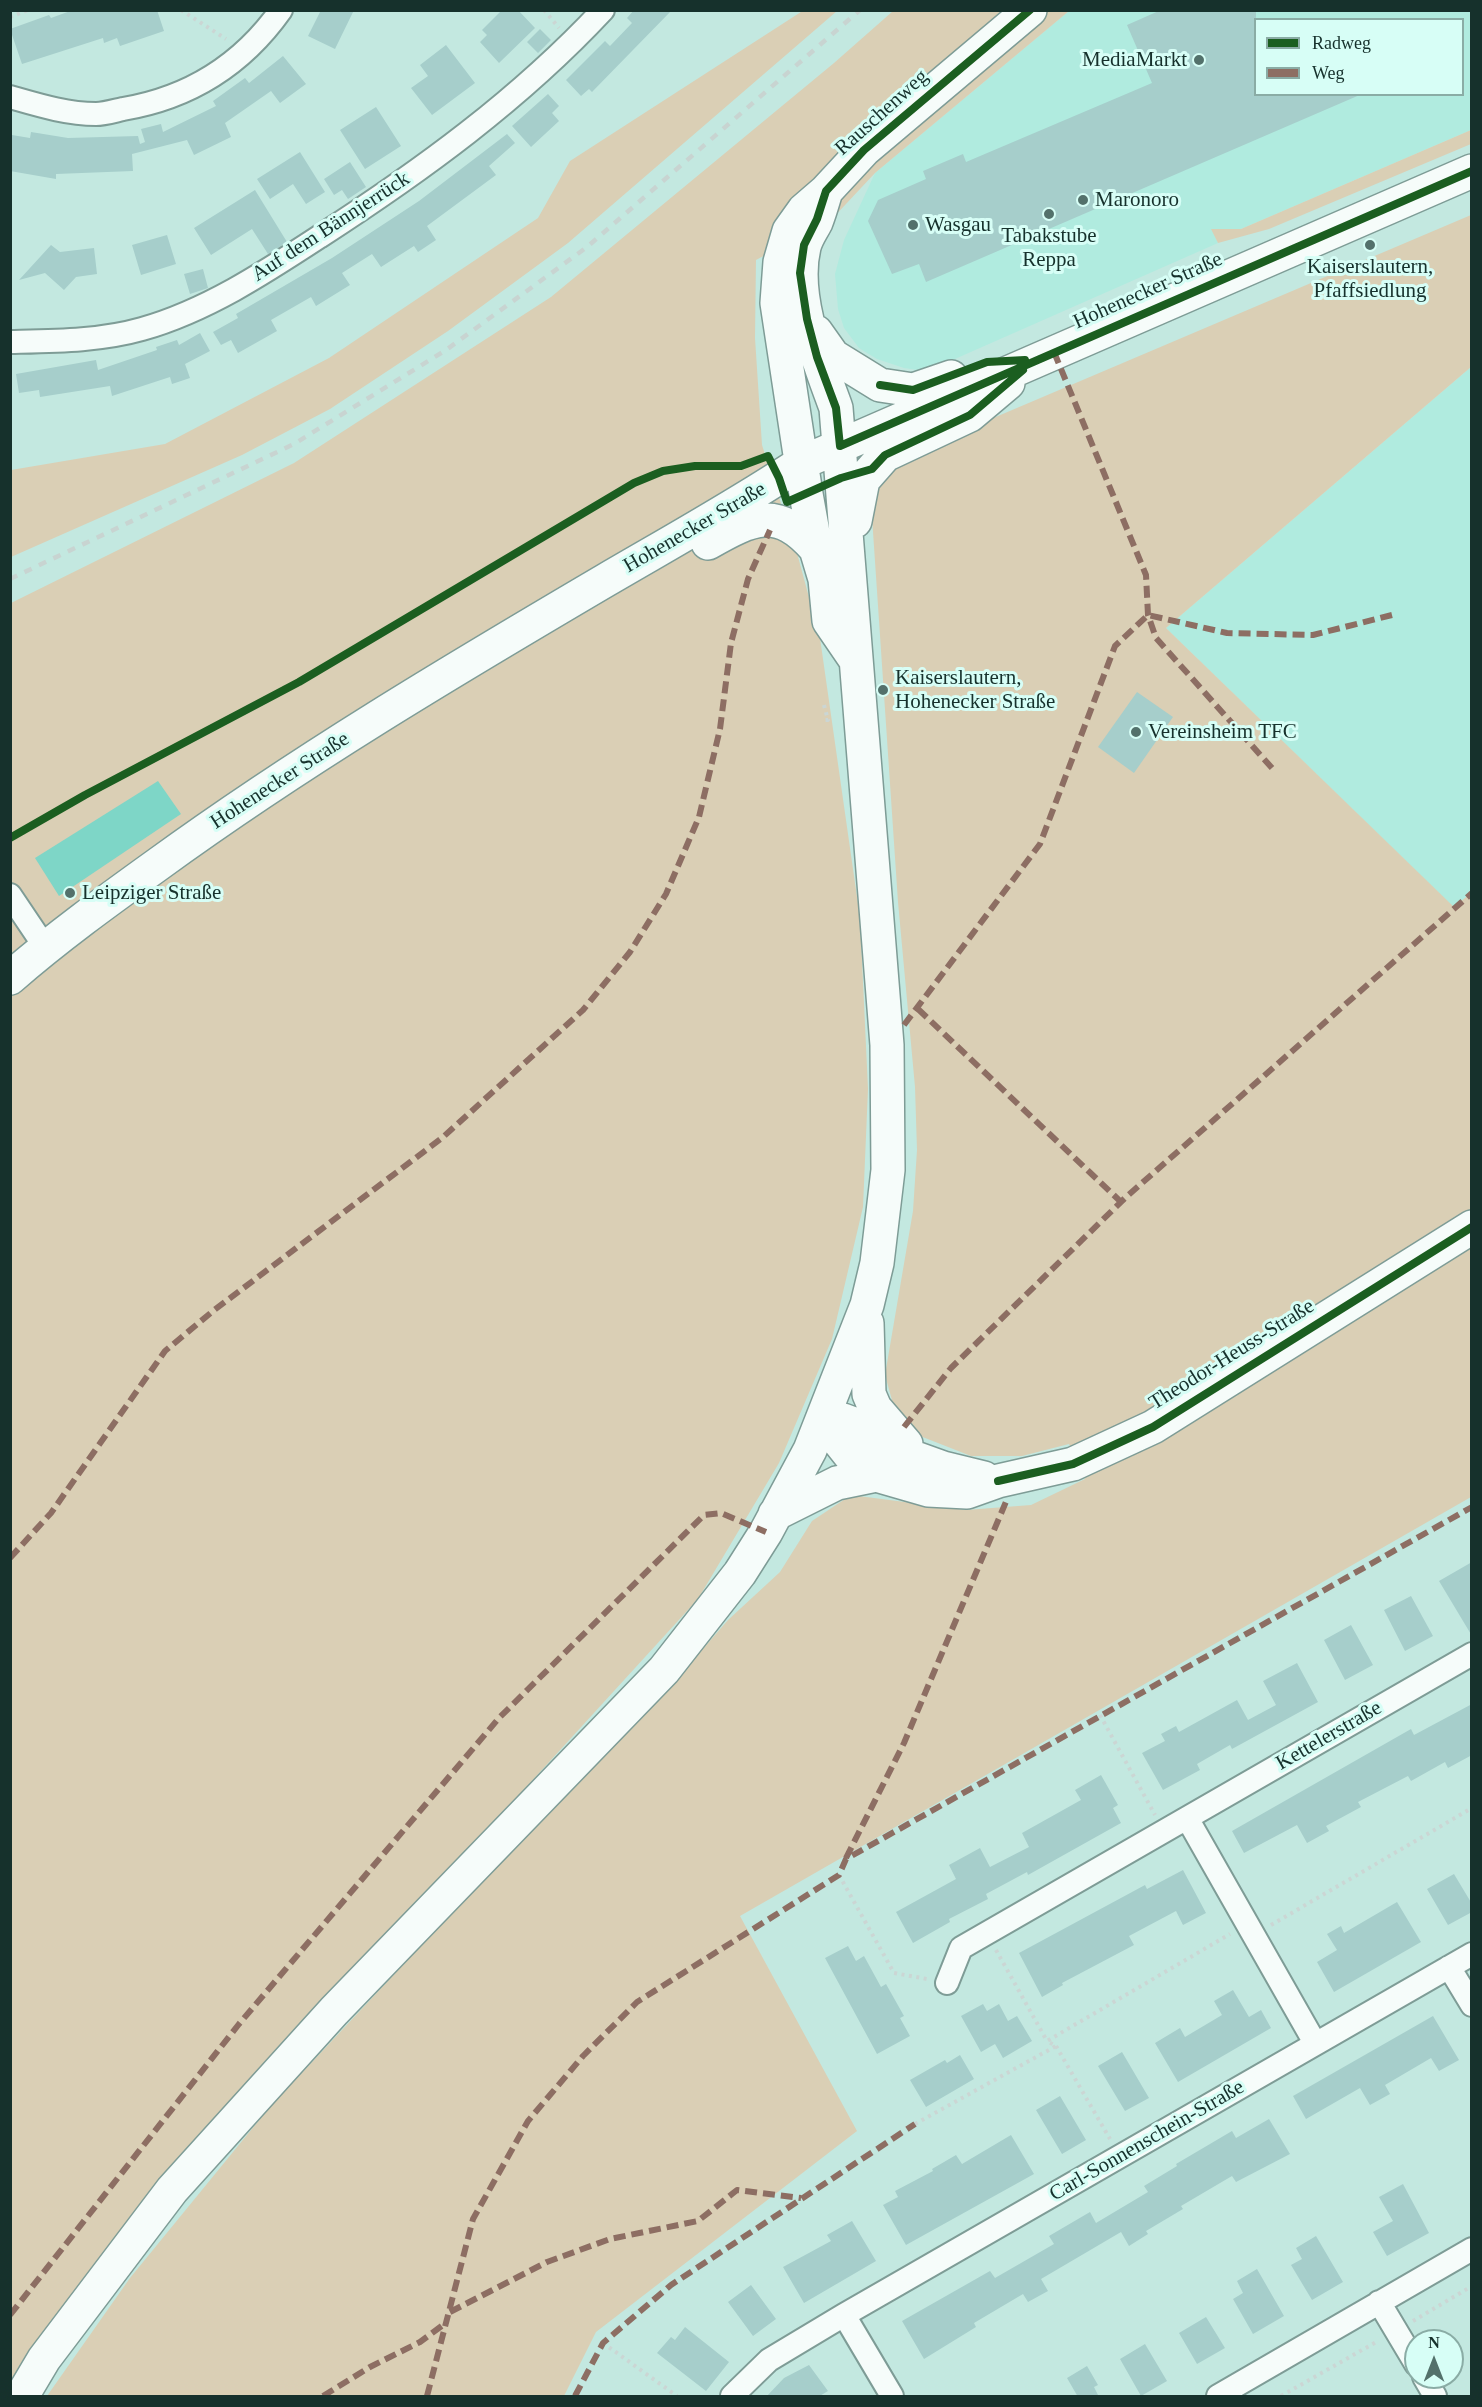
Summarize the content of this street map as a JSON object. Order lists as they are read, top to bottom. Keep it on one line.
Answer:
{"streets":{"main road":["Rauschenweg","Hohenecker Straße","Theodor-Heuss-Straße"],"street":["Auf dem Bännjerrück","Kettelerstraße","Carl-Sonnenschein-Straße"]},"crossings":[["Rauschenweg","Hohenecker Straße"]],"places":["MediaMarkt","Maronoro","Tabakstube Reppa","Wasgau","Kaiserslautern, Pfaffsiedlung","Kaiserslautern, Hohenecker Straße","Vereinsheim TFC","Leipziger Straße"],"legend":["Radweg","Weg"],"north":"top"}
